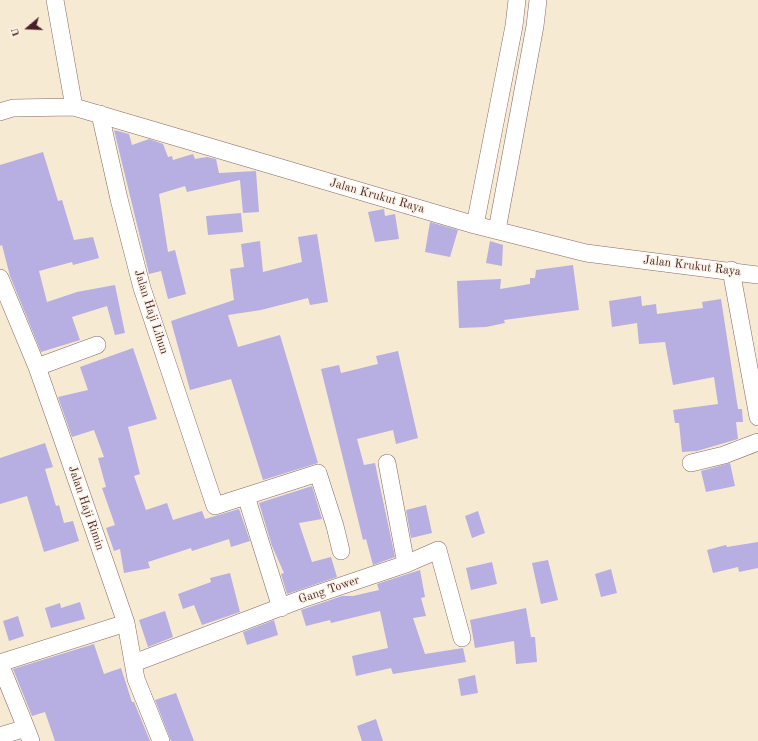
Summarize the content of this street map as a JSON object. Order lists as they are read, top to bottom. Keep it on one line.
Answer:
{"streets":{"street":["Jalan Krukut Raya","Jalan Haji Lihun","Jalan Haji Rimin","Gang Tower"]},"crossings":[["Jalan Krukut Raya","Jalan Haji Lihun"],["Jalan Haji Rimin","Gang Tower"]],"north":"left"}
